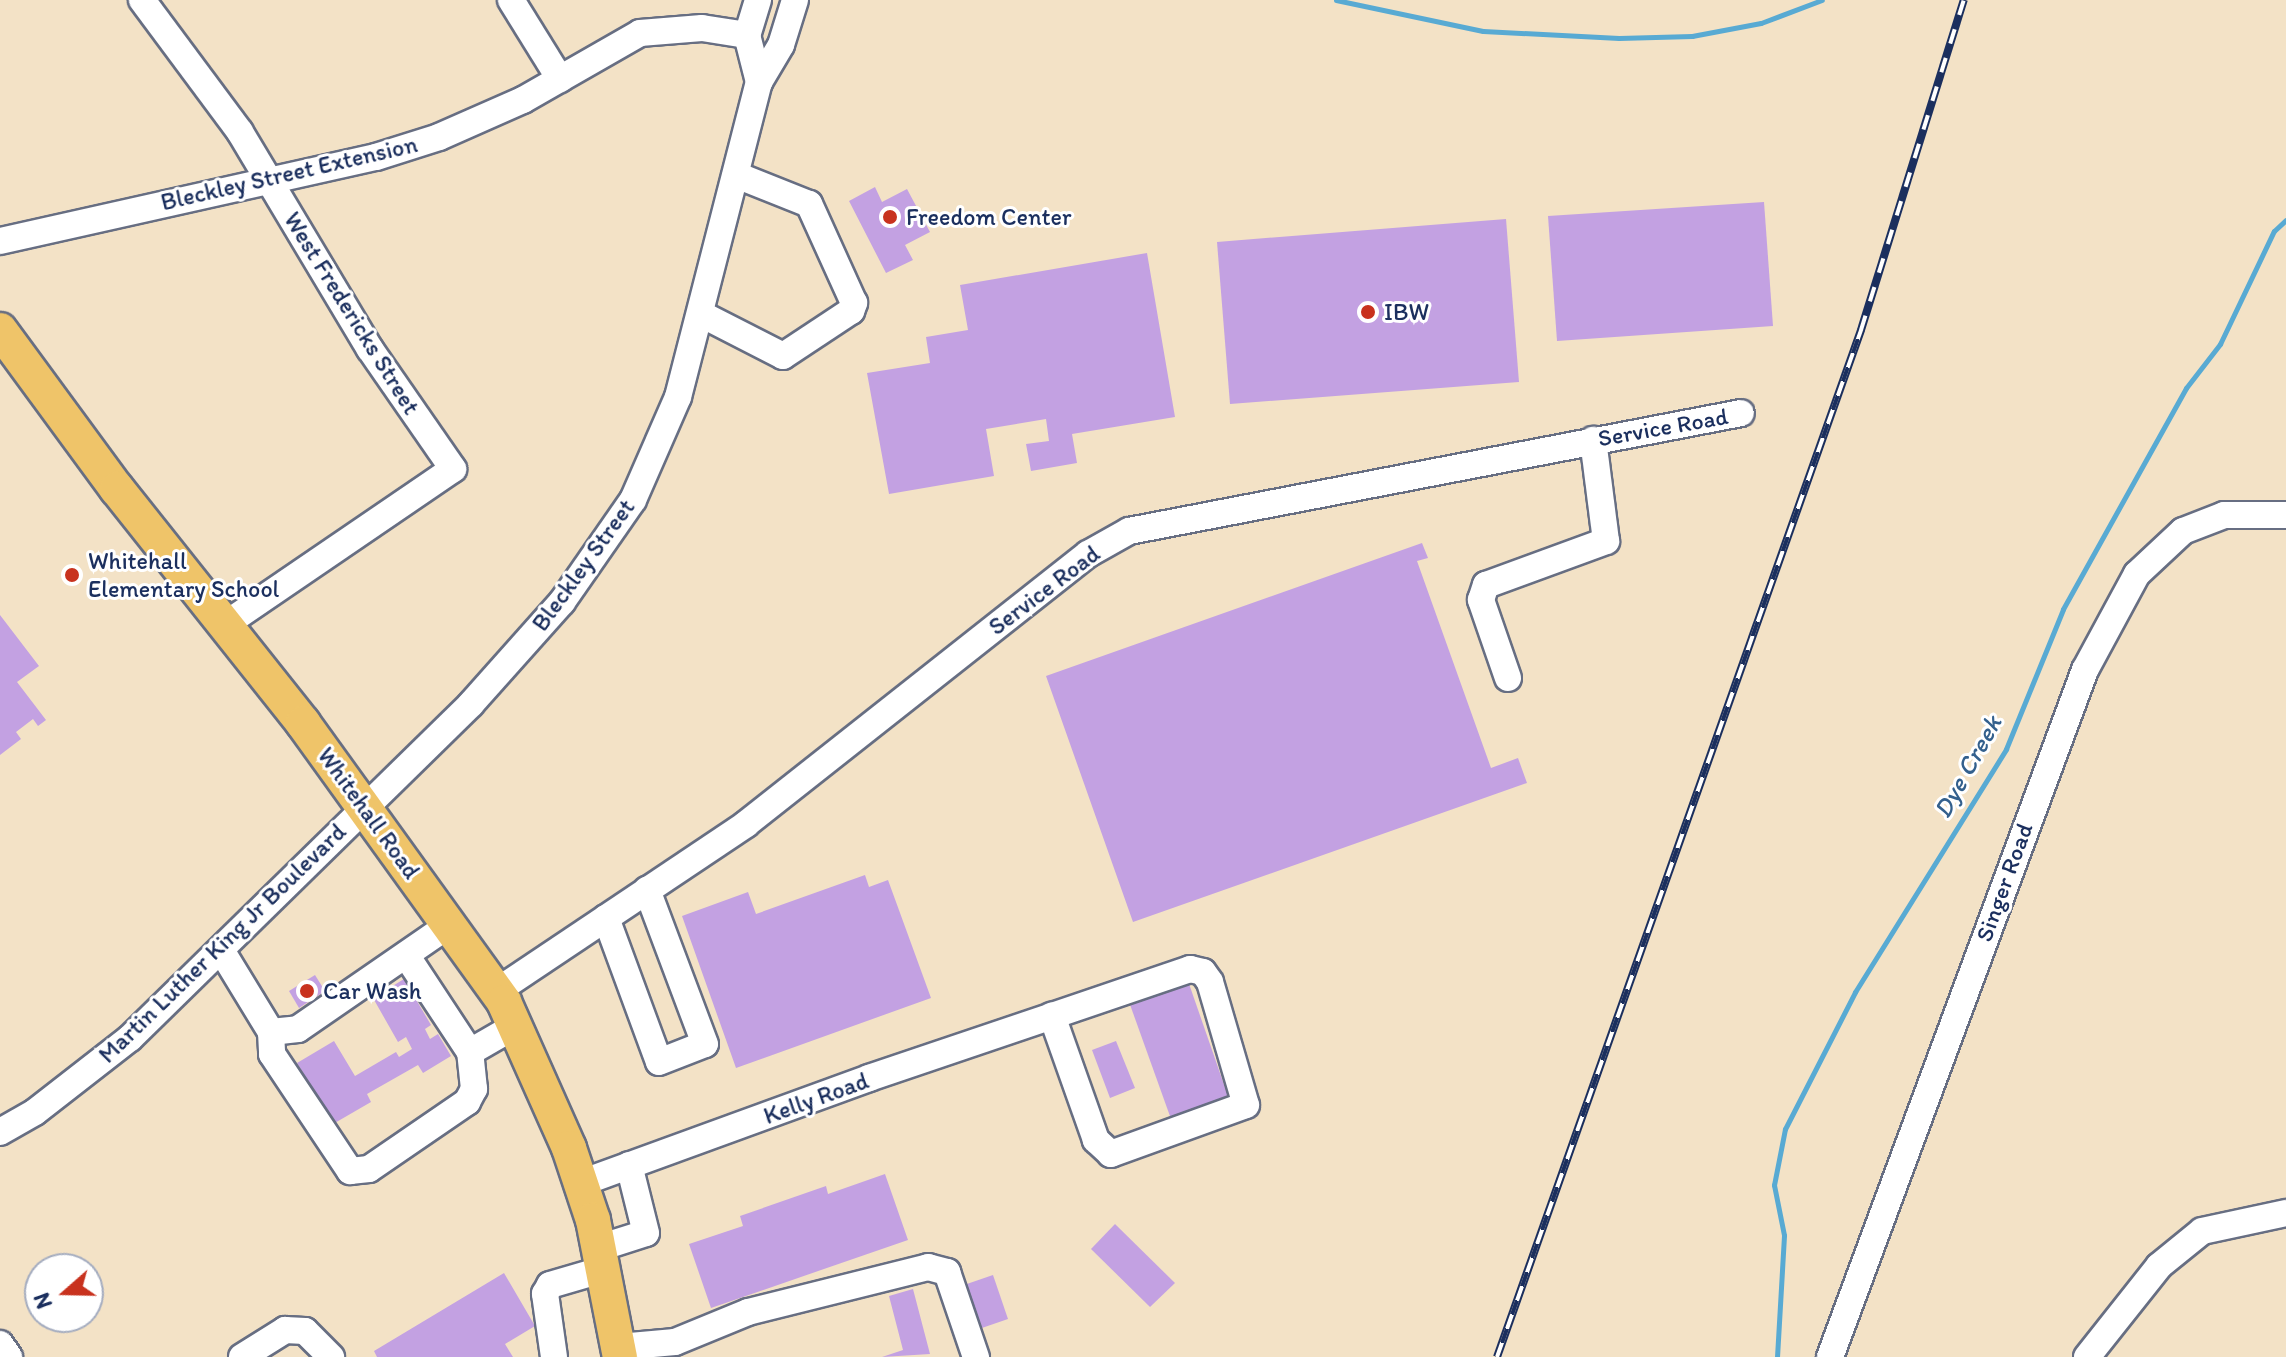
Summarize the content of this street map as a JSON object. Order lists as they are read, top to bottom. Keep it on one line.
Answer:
{"streets":{"main road":["Whitehall Road"],"street":["Bleckley Street Extension","West Fredericks Street","Service Road","Bleckley Street","Singer Road","Martin Luther King Jr Boulevard","Kelly Road"]},"crossings":[["Bleckley Street Extension","West Fredericks Street"],["Bleckley Street Extension","Bleckley Street"],["West Fredericks Street","Whitehall Road"],["Service Road","Whitehall Road"],["Bleckley Street","Whitehall Road"],["Bleckley Street","Martin Luther King Jr Boulevard"],["Whitehall Road","Martin Luther King Jr Boulevard"],["Whitehall Road","Kelly Road"]],"water":["Dye Creek"],"places":["Freedom Center","IBW","Whitehall Elementary School","Car Wash"],"north":"left"}
